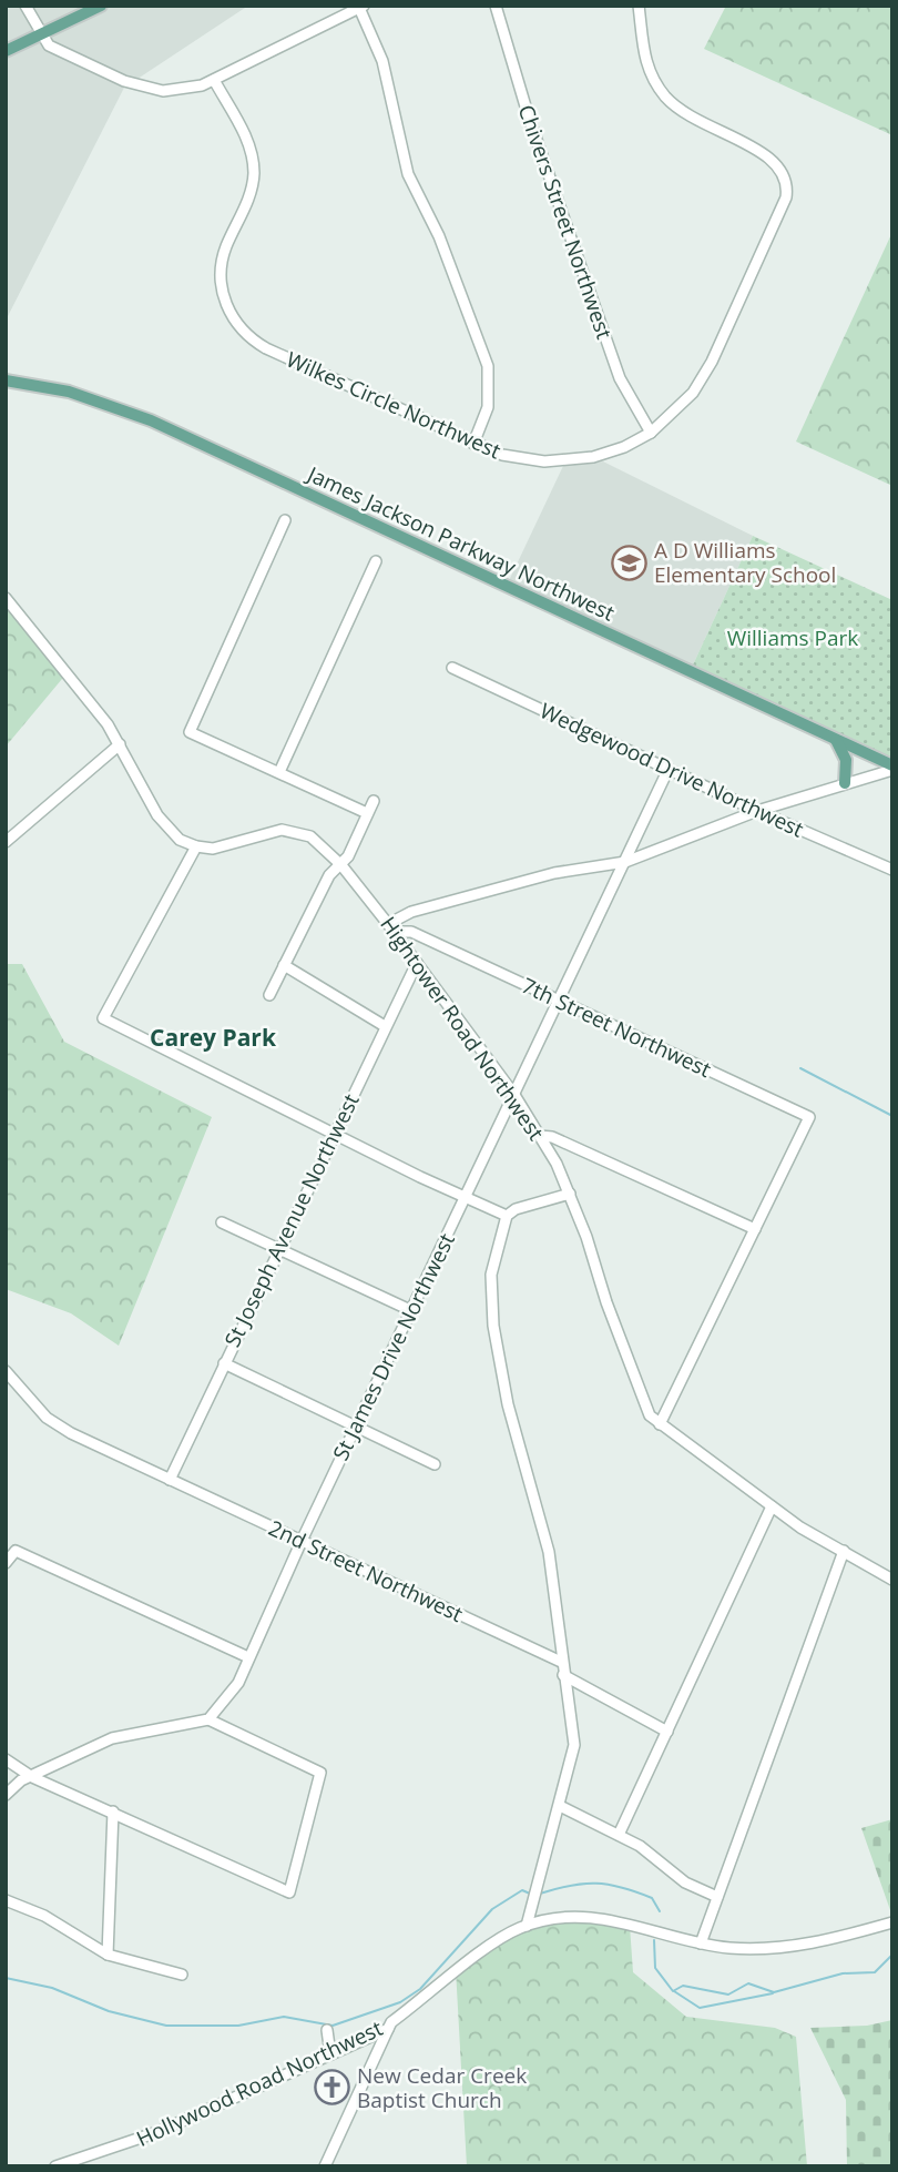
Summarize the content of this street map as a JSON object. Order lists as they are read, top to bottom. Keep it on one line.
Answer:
{"streets":{"main road":["James Jackson Parkway Northwest"],"street":["Chivers Street Northwest","Wilkes Circle Northwest","Wedgewood Drive Northwest","7th Street Northwest","Hightower Road Northwest","St Joseph Avenue Northwest","St James Drive Northwest","2nd Street Northwest","Hollywood Road Northwest"]},"crossings":[["Chivers Street Northwest","Wilkes Circle Northwest"],["Wedgewood Drive Northwest","St James Drive Northwest"],["7th Street Northwest","Hightower Road Northwest"],["7th Street Northwest","St James Drive Northwest"],["Hightower Road Northwest","St Joseph Avenue Northwest"],["Hightower Road Northwest","St James Drive Northwest"],["St Joseph Avenue Northwest","2nd Street Northwest"],["St James Drive Northwest","2nd Street Northwest"]],"districts":["Carey Park"],"parks":["Williams Park"],"places":{"school or university":["A D Williams Elementary School"],"church":["New Cedar Creek Baptist Church"]}}
